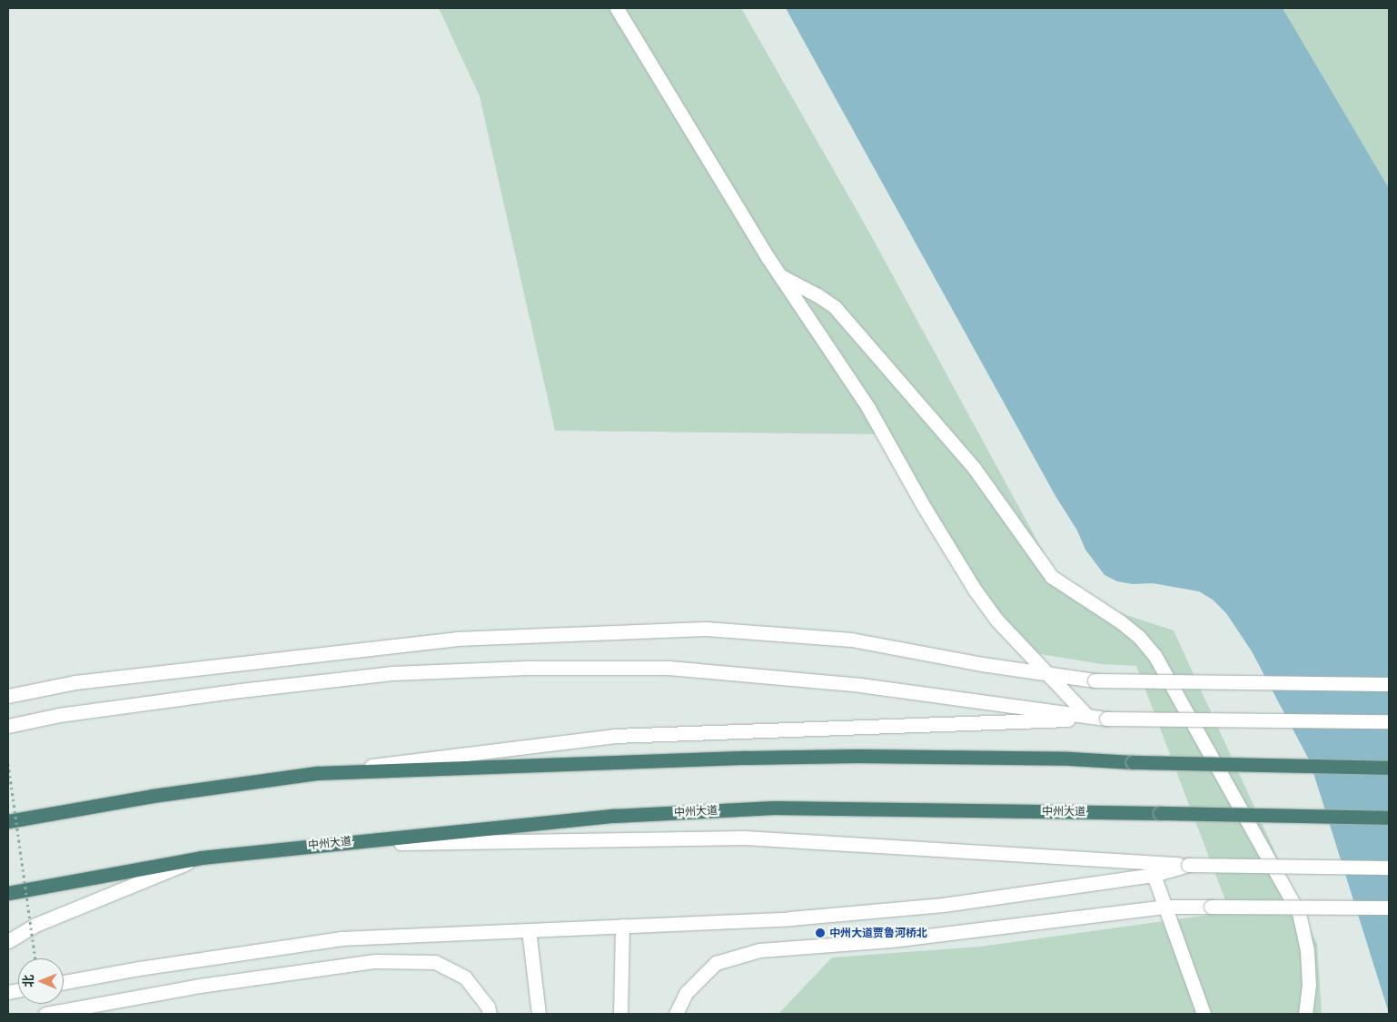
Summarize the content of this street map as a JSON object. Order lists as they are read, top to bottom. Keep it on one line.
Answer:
{"streets":{"highway":["中州大道"]},"places":["中州大道贾鲁河桥北"],"north":"left"}
